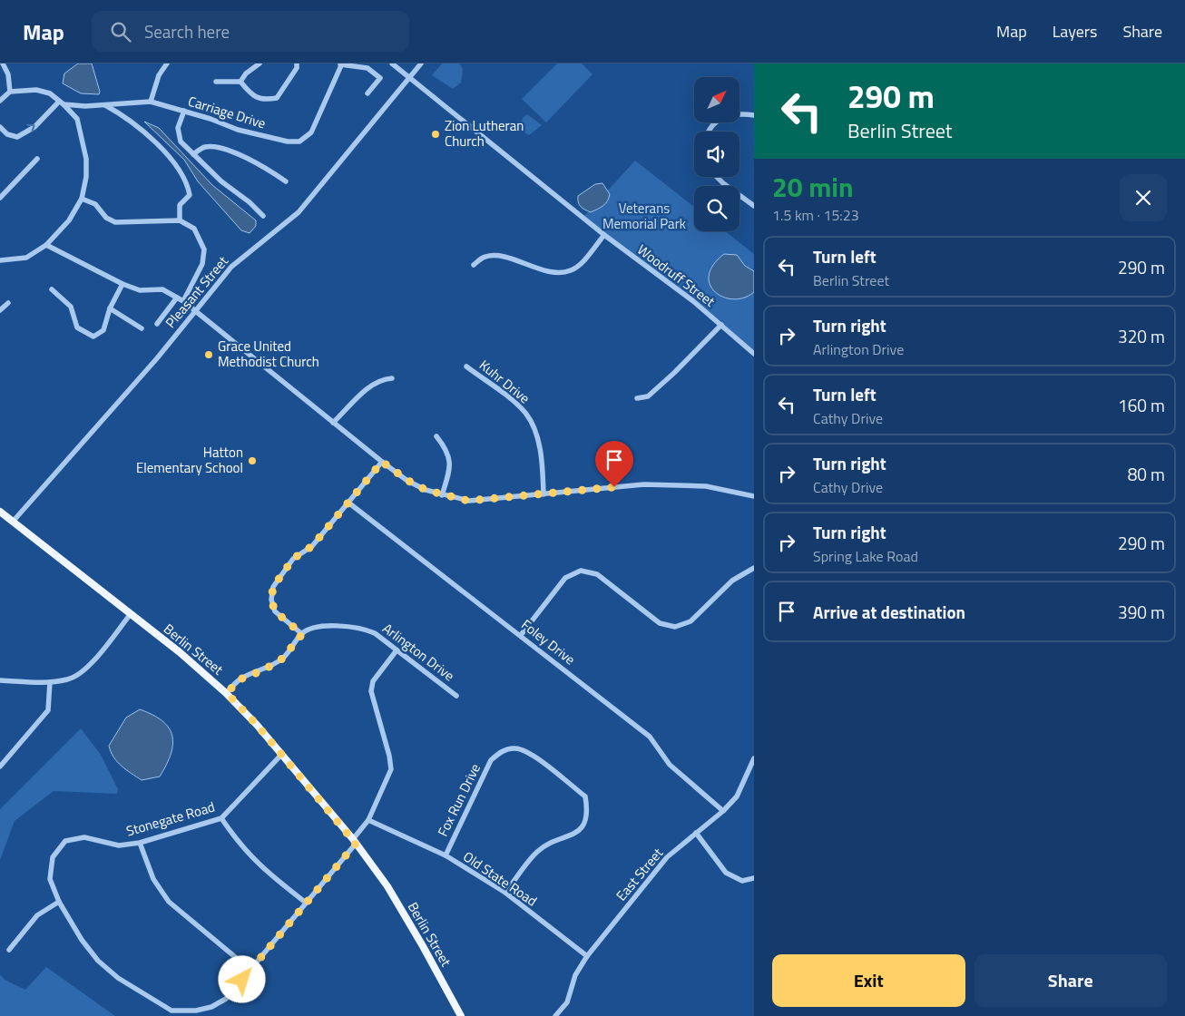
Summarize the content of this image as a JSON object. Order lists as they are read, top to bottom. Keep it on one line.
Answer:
{"streets":{"main road":["Berlin Street"],"street":["Carriage Drive","Woodruff Street","Pleasant Street","Kuhr Drive","Foley Drive","Arlington Drive","Fox Run Drive","Stonegate Road","East Street","Old State Road"]},"crossings":[["Woodruff Street","Pleasant Street"],["Pleasant Street","Berlin Street"],["Foley Drive","East Street"],["Berlin Street","Arlington Drive"],["Berlin Street","Stonegate Road"],["Arlington Drive","Stonegate Road"],["Fox Run Drive","Old State Road"],["Stonegate Road","Old State Road"],["East Street","Old State Road"]],"parks":["Veterans Memorial Park"],"places":["Zion Lutheran Church","Grace United Methodist Church","Hatton Elementary School"],"north":"top right","page":{"header":"Map","search":"Search here","nav":["Map","Layers","Share"],"turn":["290 m","Berlin Street"],"heading":["20 min","1.5 km · 15:23"],"list":[{"name":"Turn left","note":"Berlin Street","value":"290 m"},{"name":"Turn right","note":"Arlington Drive","value":"320 m"},{"name":"Turn left","note":"Cathy Drive","value":"160 m"},{"name":"Turn right","note":"Cathy Drive","value":"80 m"},{"name":"Turn right","note":"Spring Lake Road","value":"290 m"},{"name":"Arrive at destination","value":"390 m"}],"buttons":["Exit","Share"]}}
